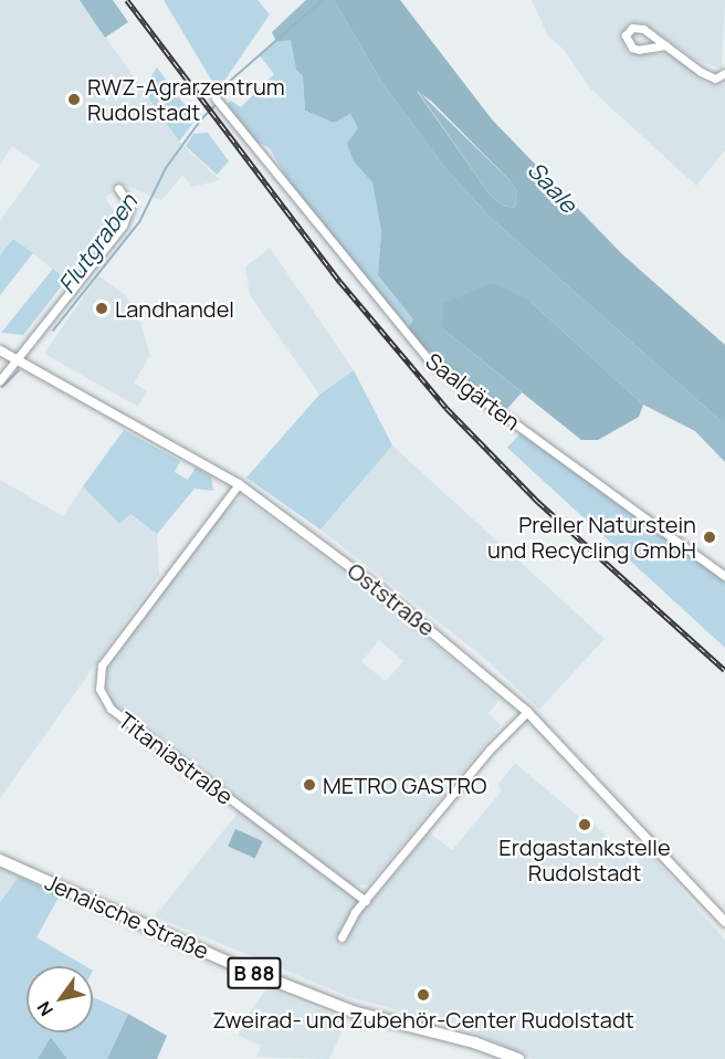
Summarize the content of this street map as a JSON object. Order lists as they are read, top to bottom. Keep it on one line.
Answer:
{"streets":{"main road":["Jenaische Straße","B 88"],"street":["Saalgärten","Oststraße","Titaniastraße"]},"crossings":[["Oststraße","Titaniastraße"]],"water":["Saale","Flutgraben"],"places":["RWZ-Agrarzentrum Rudolstadt","Landhandel","Preller Naturstein und Recycling GmbH","METRO GASTRO","Erdgastankstelle Rudolstadt","Zweirad- und Zubehör-Center Rudolstadt"],"north":"bottom left"}
